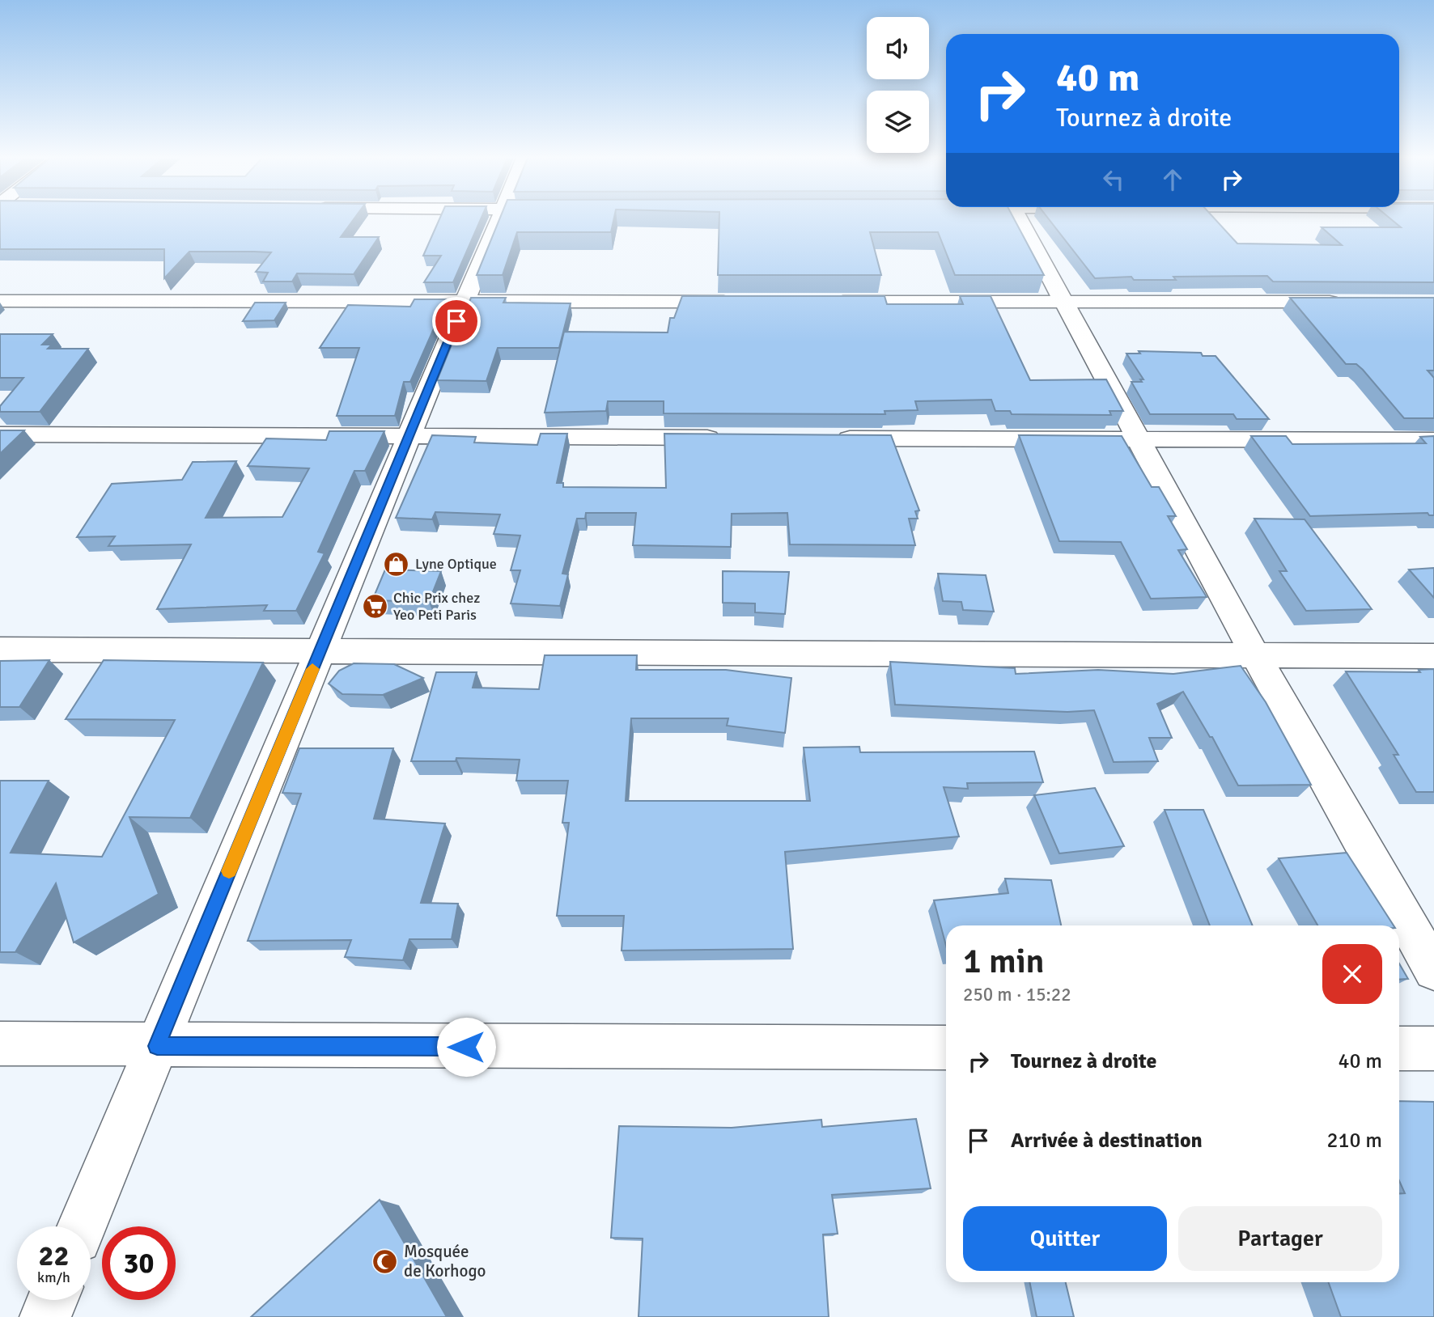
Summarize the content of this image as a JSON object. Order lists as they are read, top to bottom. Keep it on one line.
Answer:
{"places":{"shop":["Lyne Optique"],"supermarket":["Chic Prix chez Yeo Peti Paris"],"mosque":["Mosquée de Korhogo"]},"page":{"turn":["40 m","Tournez à droite"],"heading":["1 min","250 m · 15:22"],"list":[{"name":"Tournez à droite","value":"40 m"},{"name":"Arrivée à destination","value":"210 m"}],"buttons":["Quitter","Partager"],"speed":"22 km/h","limit":"30"}}
